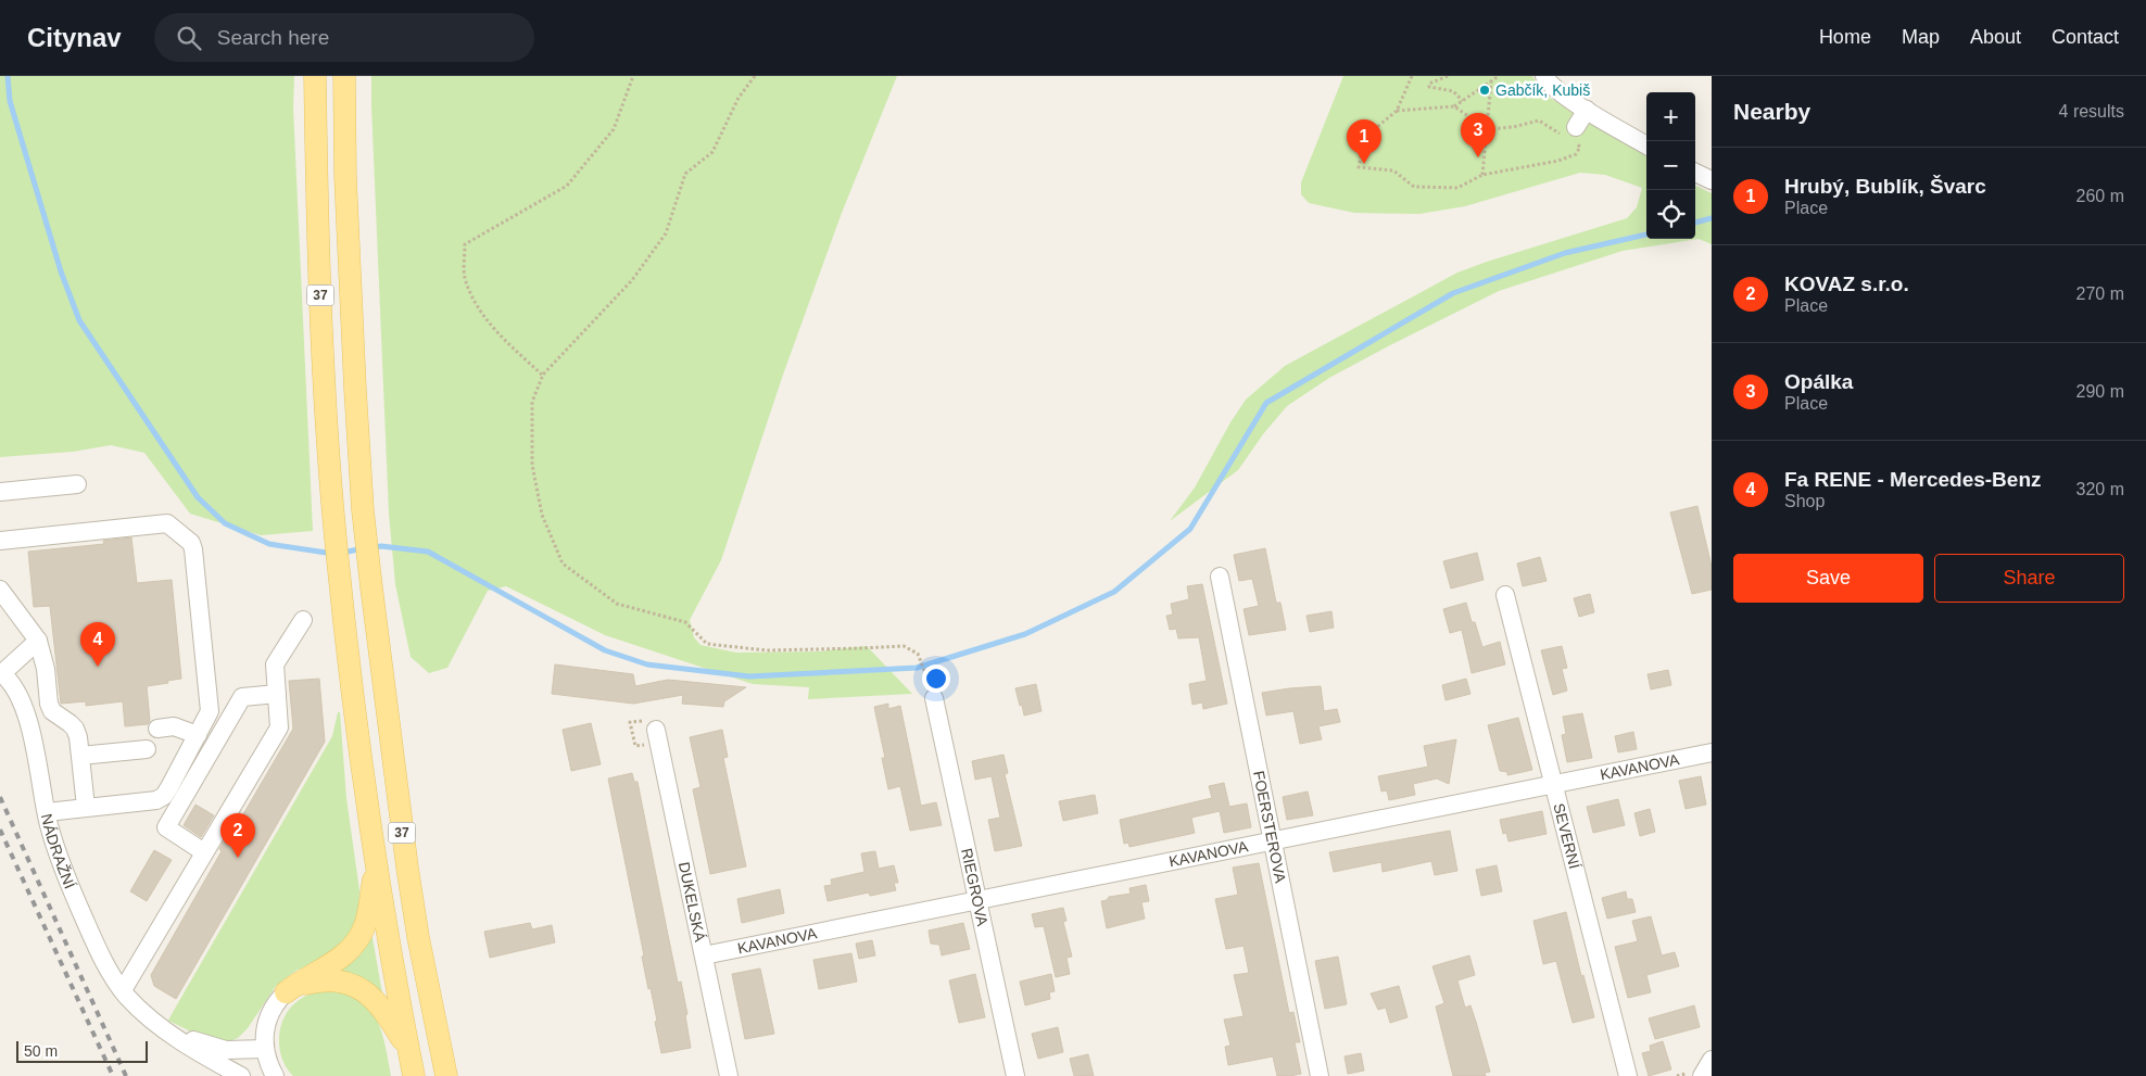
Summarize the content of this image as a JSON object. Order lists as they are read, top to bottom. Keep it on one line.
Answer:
{"streets":{"main road":["37"],"street":["KAVANOVA","FOERSTEROVA","SEVERNÍ","NÁDRAŽNÍ","RIEGROVA","DUKELSKÁ"]},"crossings":[["KAVANOVA","FOERSTEROVA"],["KAVANOVA","SEVERNÍ"],["KAVANOVA","RIEGROVA"],["KAVANOVA","DUKELSKÁ"]],"places":["Gabčík, Kubiš"],"scale_bar":"50 m","page":{"header":"Citynav","search":"Search here","nav":["Home","Map","About","Contact"],"heading":["Nearby","4 results"],"map_buttons":["+","−"],"pins":["3","1","4","2"],"list":[{"mark":"1","name":"Hrubý, Bublík, Švarc","note":"Place","value":"260 m"},{"mark":"2","name":"KOVAZ s.r.o.","note":"Place","value":"270 m"},{"mark":"3","name":"Opálka","note":"Place","value":"290 m"},{"mark":"4","name":"Fa RENE - Mercedes-Benz","note":"Shop","value":"320 m"}],"buttons":["Save","Share"],"scale":"50 m"}}
